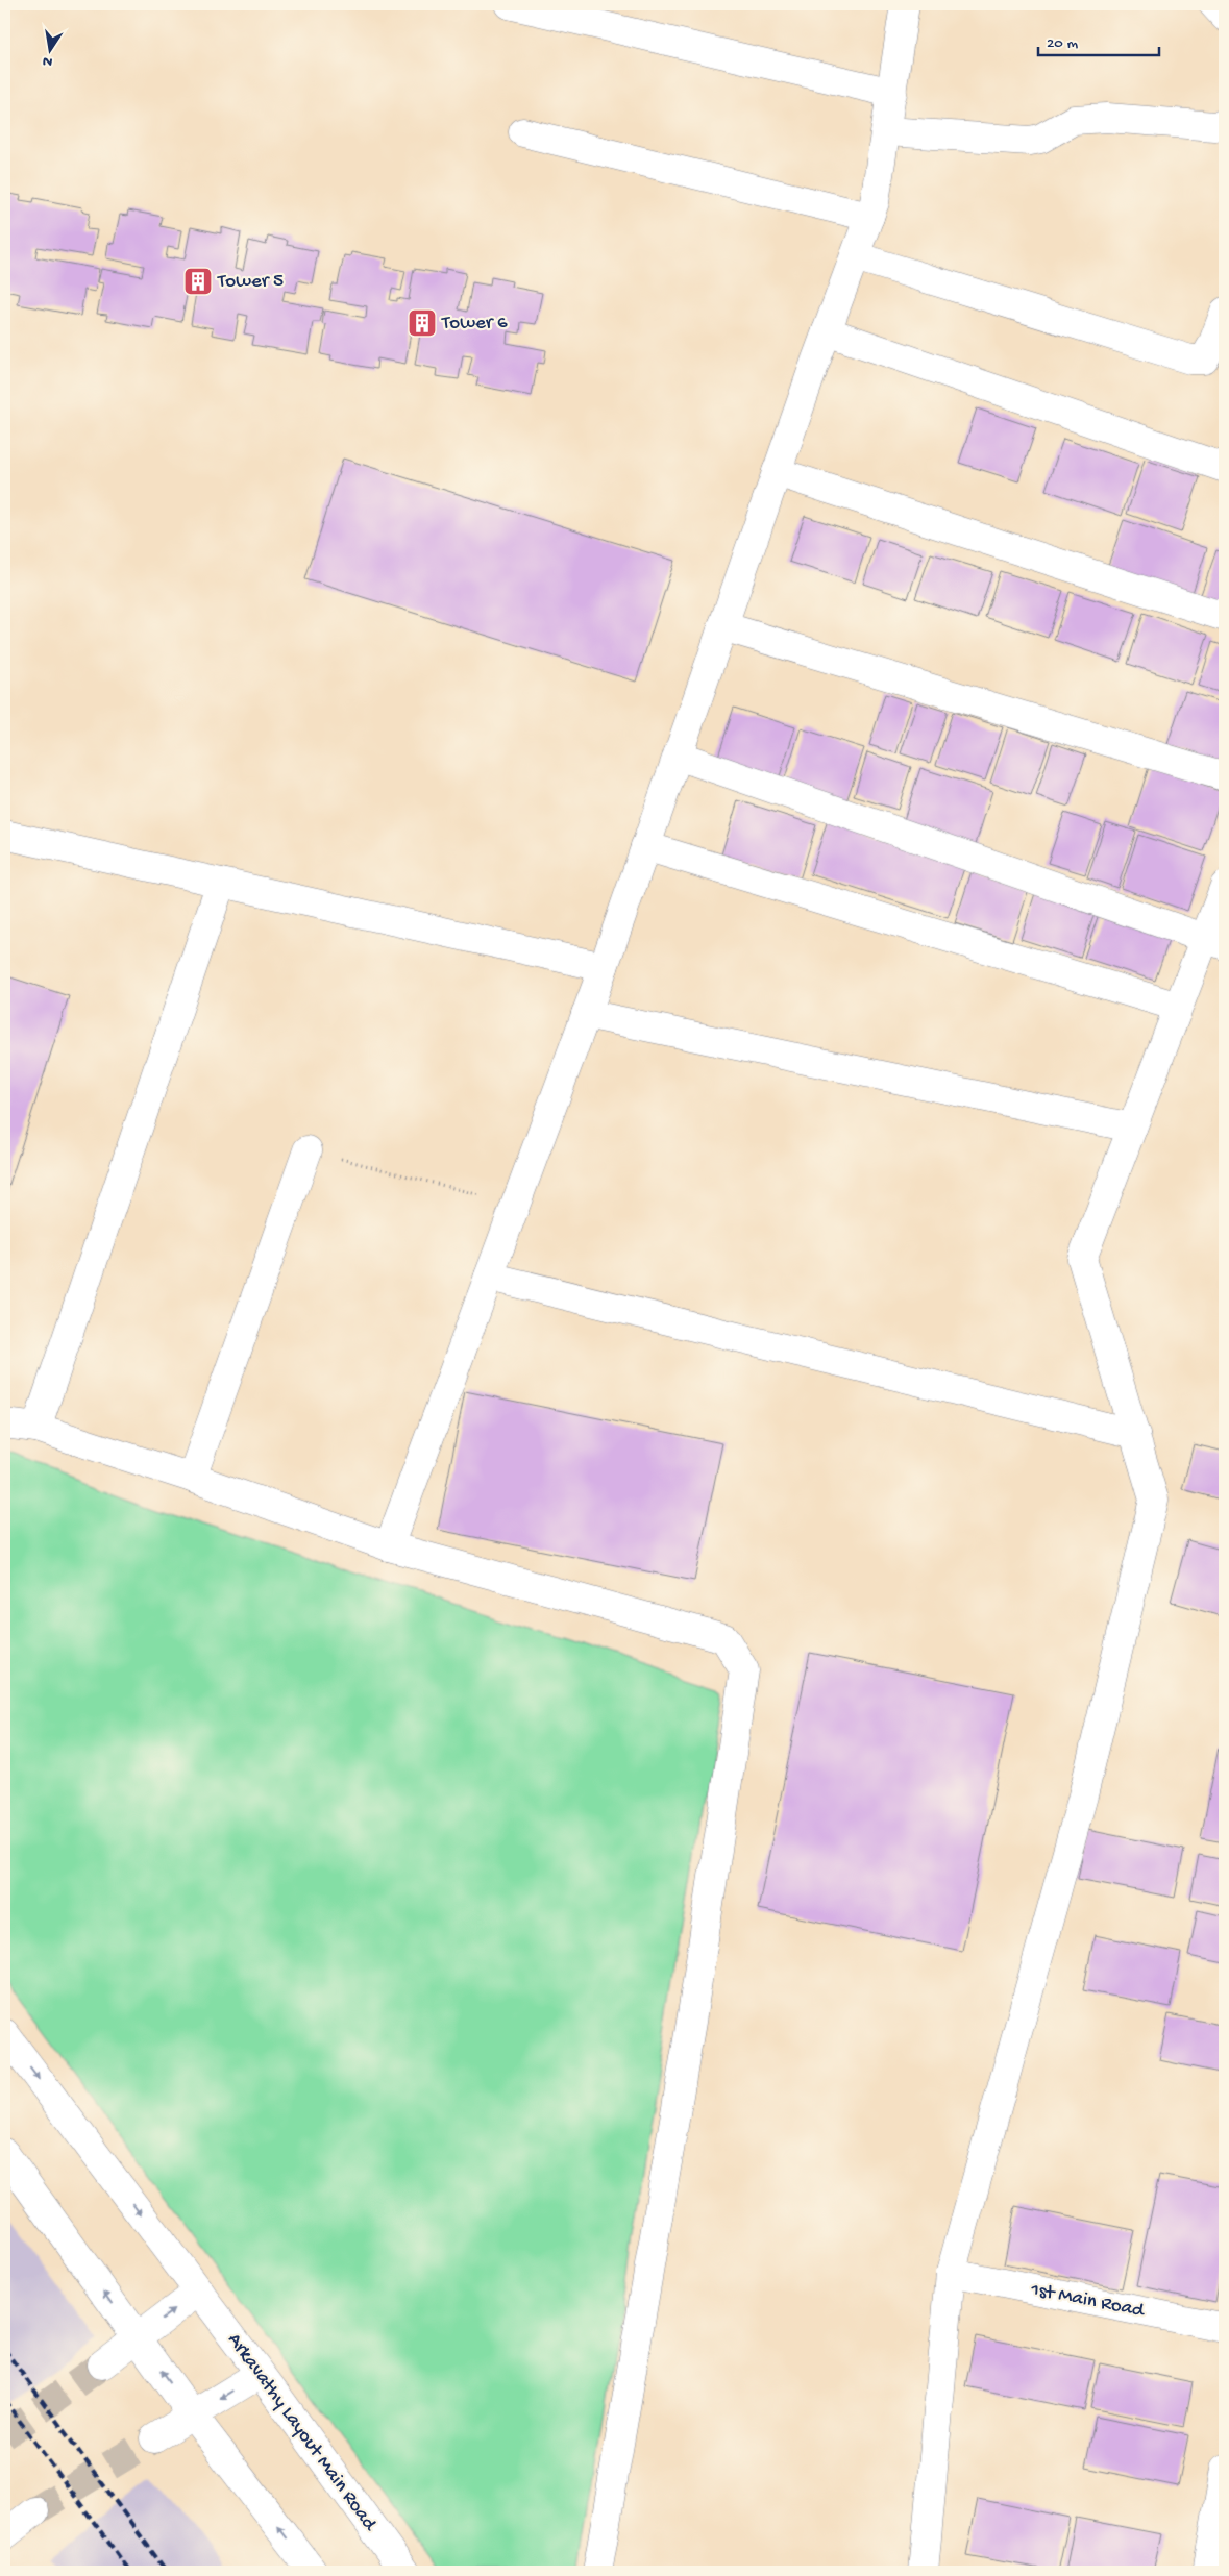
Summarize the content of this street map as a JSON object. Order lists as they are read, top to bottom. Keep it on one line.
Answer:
{"streets":{"street":["1st Main Road","Arkavathy Layout Main Road"]},"places":{"building":["Tower 5","Tower 6"]},"scale_bar":"20 m","north":"bottom"}
